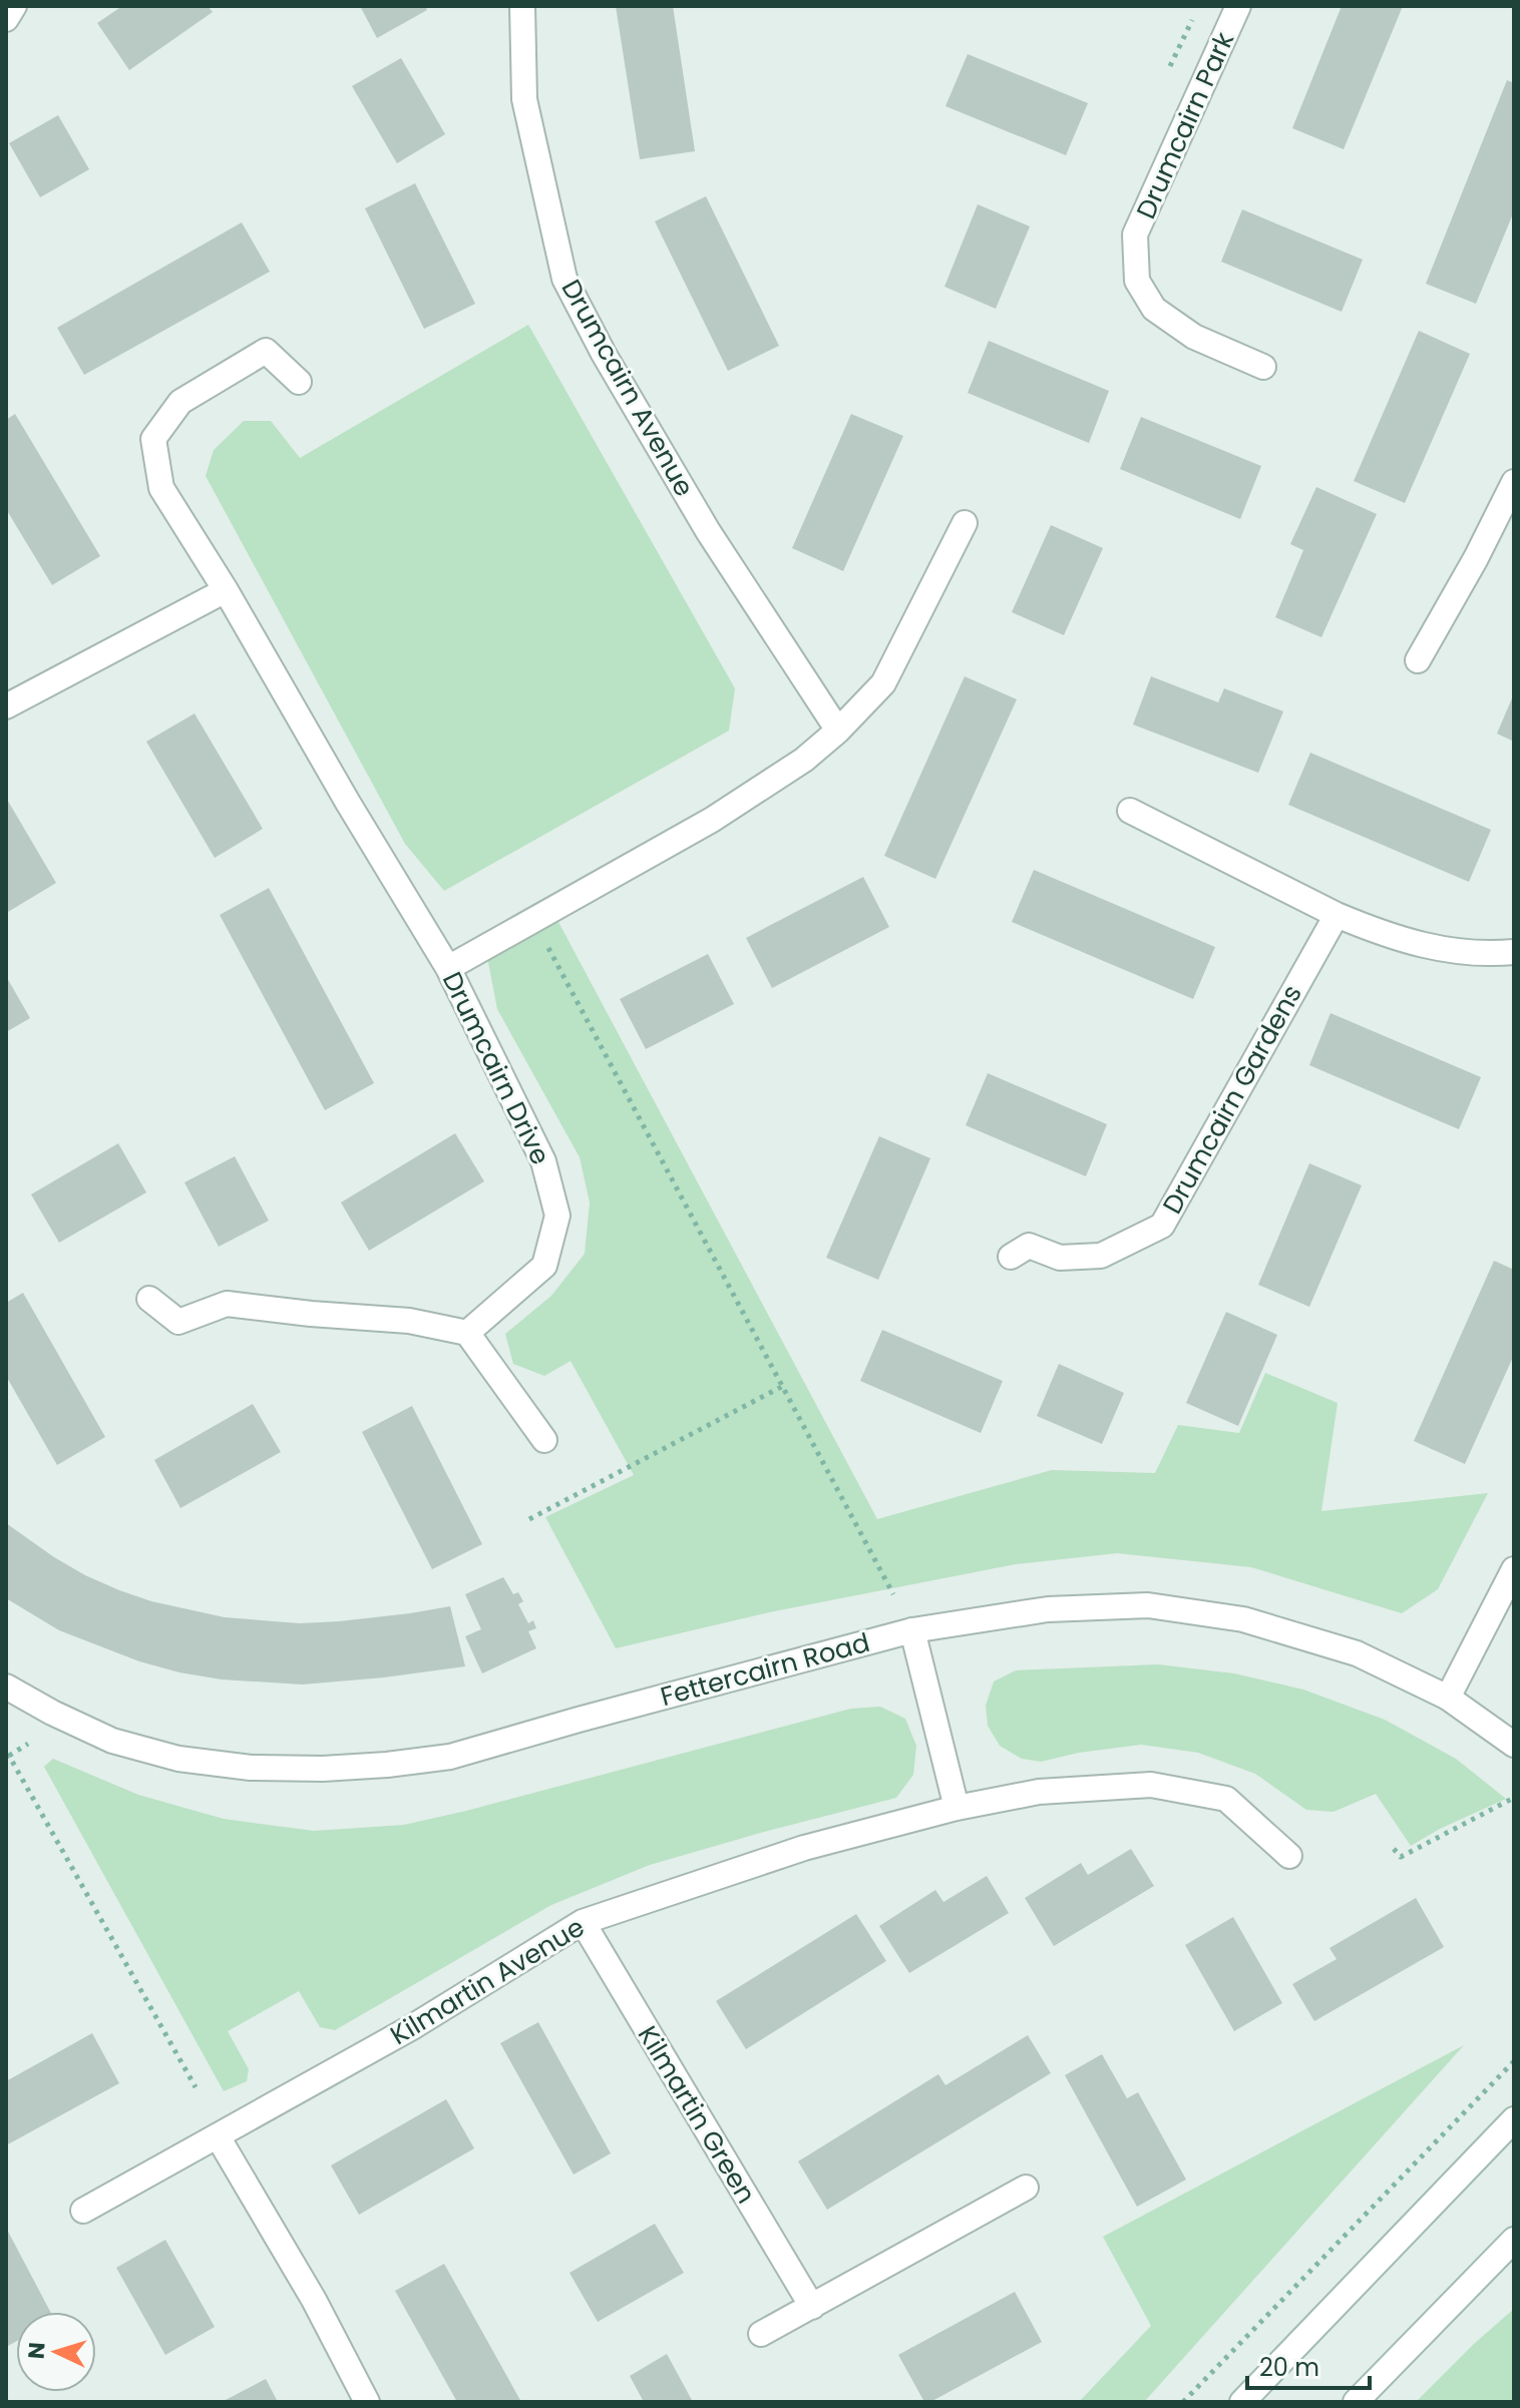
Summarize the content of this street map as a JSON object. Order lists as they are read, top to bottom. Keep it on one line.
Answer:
{"streets":{"street":["Drumcairn Park","Drumcairn Avenue","Drumcairn Drive","Drumcairn Gardens","Fettercairn Road","Kilmartin Avenue","Kilmartin Green"]},"crossings":[["Kilmartin Avenue","Kilmartin Green"]],"scale_bar":"20 m","north":"left"}
